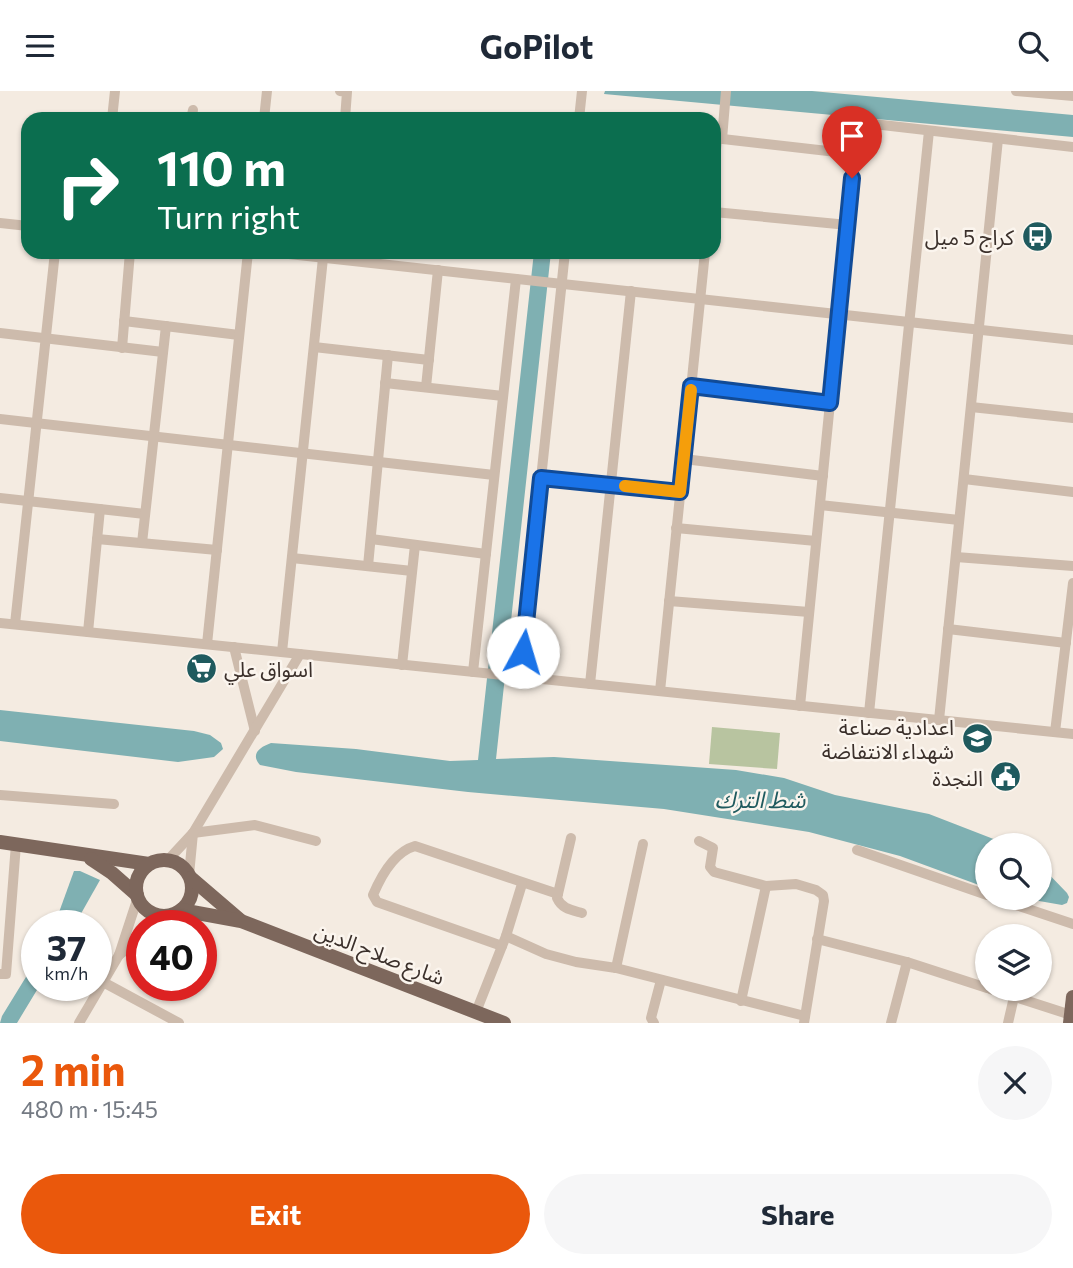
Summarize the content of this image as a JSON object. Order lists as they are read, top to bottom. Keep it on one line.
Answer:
{"streets":{"main road":["شارع صلاح الدين"]},"water":["شط الترك"],"places":{"bus stop":["كراج 5 ميل"],"supermarket":["اسواق علي"],"school or university":["اعدادية صناعة شهداء الانتفاضة"],"public building":["النجدة"]},"page":{"header":"GoPilot","turn":["110 m","Turn right"],"speed":"37 km/h","limit":"40","heading":["2 min","480 m · 15:45"],"buttons":["Exit","Share"]}}
